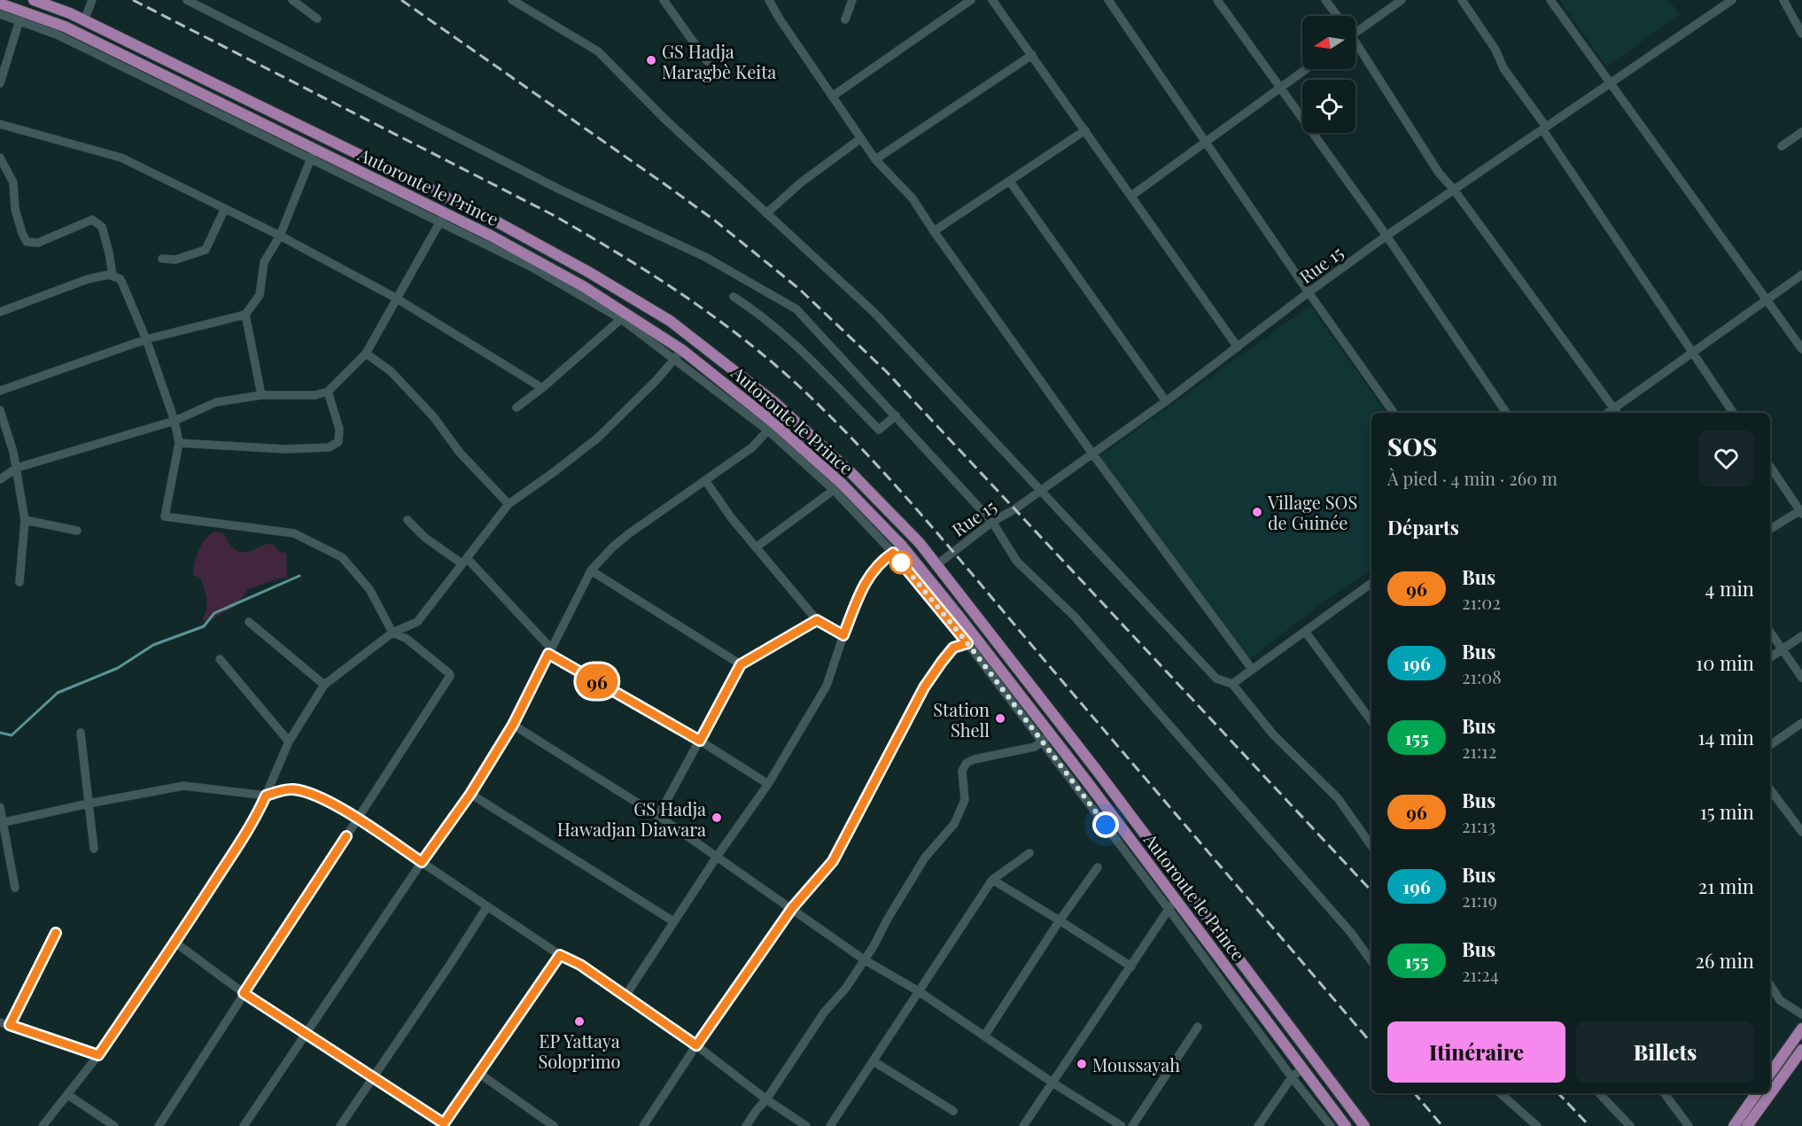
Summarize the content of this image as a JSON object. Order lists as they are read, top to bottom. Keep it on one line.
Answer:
{"streets":{"main road":["Autoroute le Prince"],"street":["Rue 15"]},"crossings":[["Autoroute le Prince","Rue 15"]],"places":["GS Hadja Maragbè Keita","Village SOS de Guinée","Station Shell","GS Hadja Hawadjan Diawara","EP Yattaya Soloprimo","Moussayah"],"lines":["bus line 96"],"north":"left","page":{"on_map":"96","heading":[["SOS","À pied · 4 min · 260 m"],"Départs"],"list":[{"mark":"96","name":"Bus","note":"21:02","value":"4 min"},{"mark":"196","name":"Bus","note":"21:08","value":"10 min"},{"mark":"155","name":"Bus","note":"21:12","value":"14 min"},{"mark":"96","name":"Bus","note":"21:13","value":"15 min"},{"mark":"196","name":"Bus","note":"21:19","value":"21 min"},{"mark":"155","name":"Bus","note":"21:24","value":"26 min"}],"buttons":["Itinéraire","Billets"]}}
